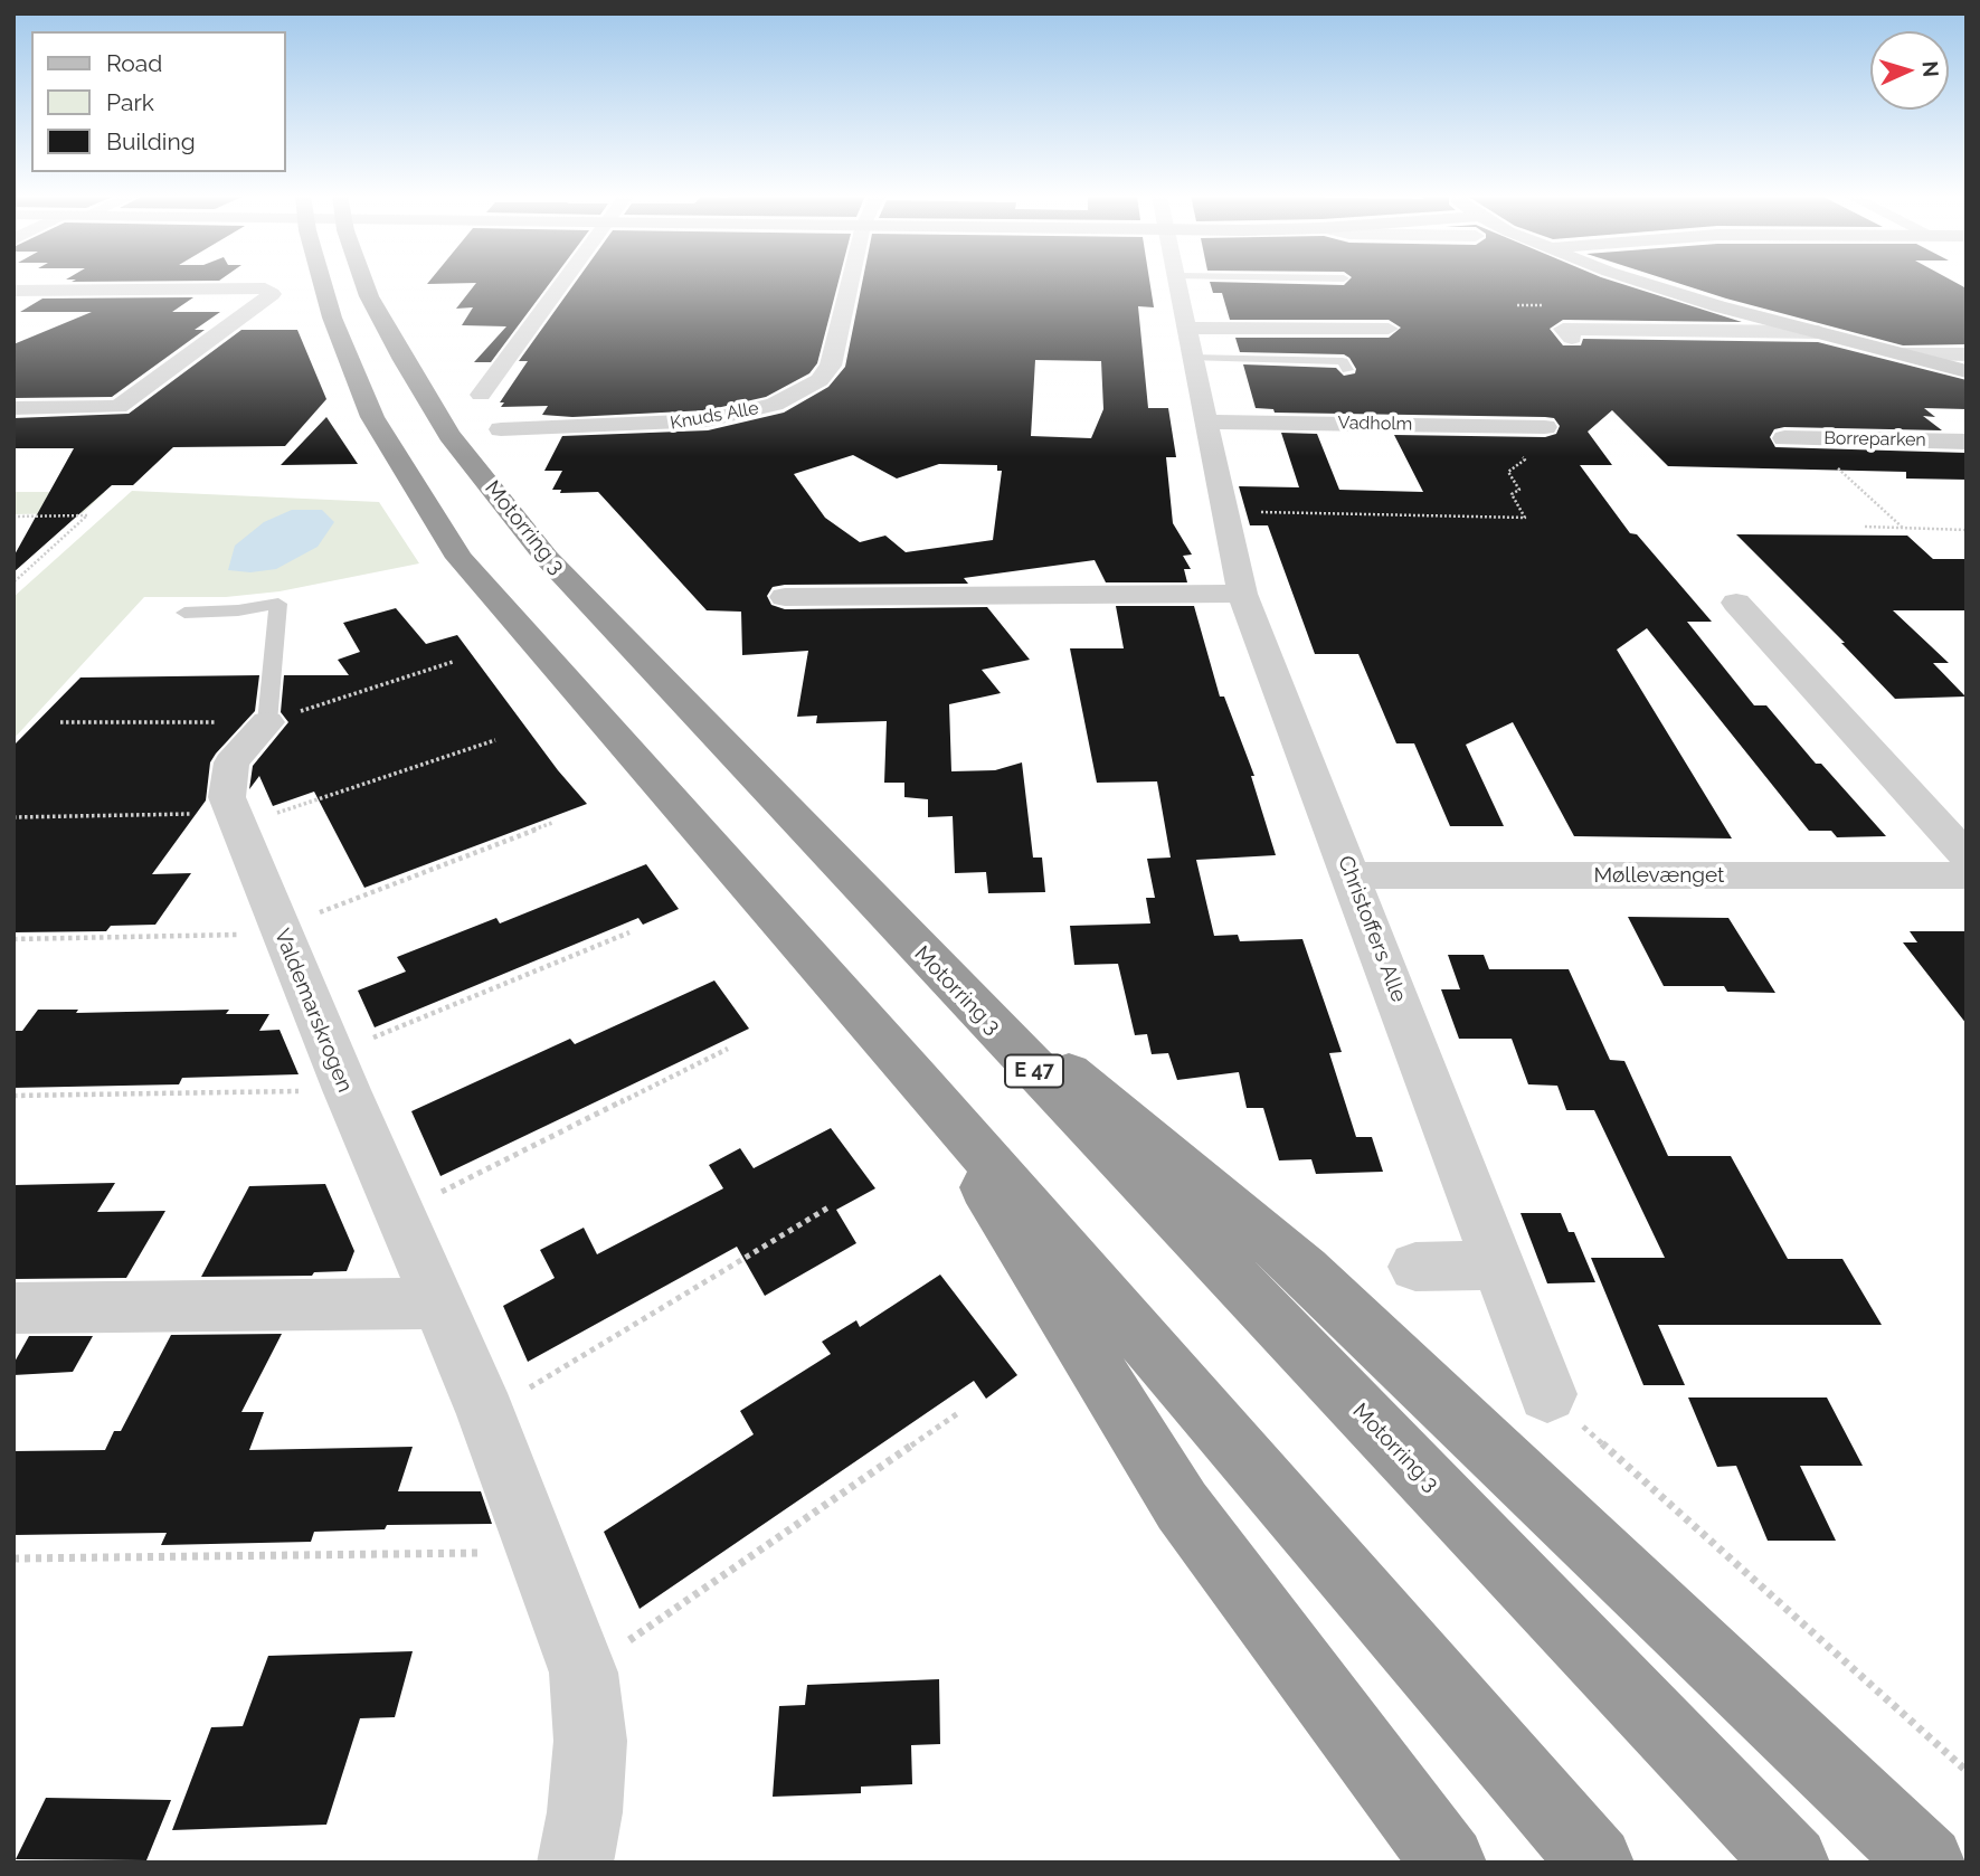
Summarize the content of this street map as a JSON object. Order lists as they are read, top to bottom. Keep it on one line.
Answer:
{"streets":{"highway":["Motorring 3","E 47"],"street":["Knuds Alle","Vadholm","Borreparken","Møllevænget","Christoffers Alle","Valdemarskrogen"]},"crossings":[["Vadholm","Christoffers Alle"],["Møllevænget","Christoffers Alle"]],"legend":["Road","Park","Building"],"north":"right"}
